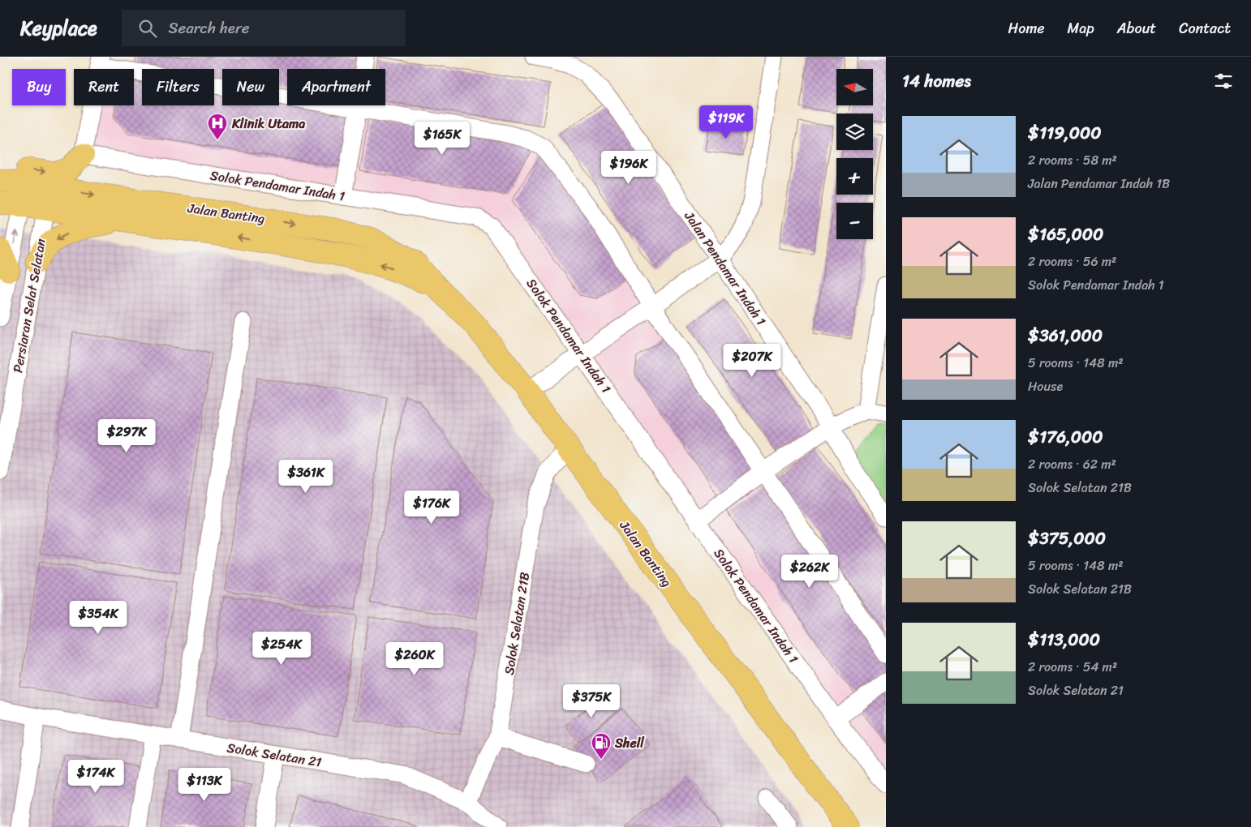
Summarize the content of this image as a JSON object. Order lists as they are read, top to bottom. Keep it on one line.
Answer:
{"streets":{"main road":["Jalan Banting"],"street":["Solok Pendamar Indah 1","Jalan Pendamar Indah 1","Persiaran Selat Selatan","Solok Selatan 21B","Solok Selatan 21"]},"crossings":[["Jalan Banting","Persiaran Selat Selatan"],["Jalan Banting","Solok Selatan 21B"],["Solok Selatan 21B","Solok Selatan 21"]],"places":{"hospital":["Klinik Utama"],"fuel station":["Shell"]},"north":"left","page":{"header":"Keyplace","search":"Search here","nav":["Home","Map","About","Contact"],"heading":"14 homes","map_buttons":["+","−"],"chip":["Buy","Rent","Filters","New","Apartment"],"price":["$119K","$165K","$196K","$207K","$297K","$361K","$176K","$262K","$354K","$254K","$260K","$375K","$174K","$113K"],"list":[{"name":"$119,000","note":"2 rooms · 58 m² · Jalan Pendamar Indah 1B"},{"name":"$165,000","note":"2 rooms · 56 m² · Solok Pendamar Indah 1"},{"name":"$361,000","note":"5 rooms · 148 m² · House"},{"name":"$176,000","note":"2 rooms · 62 m² · Solok Selatan 21B"},{"name":"$375,000","note":"5 rooms · 148 m² · Solok Selatan 21B"},{"name":"$113,000","note":"2 rooms · 54 m² · Solok Selatan 21"}]}}
